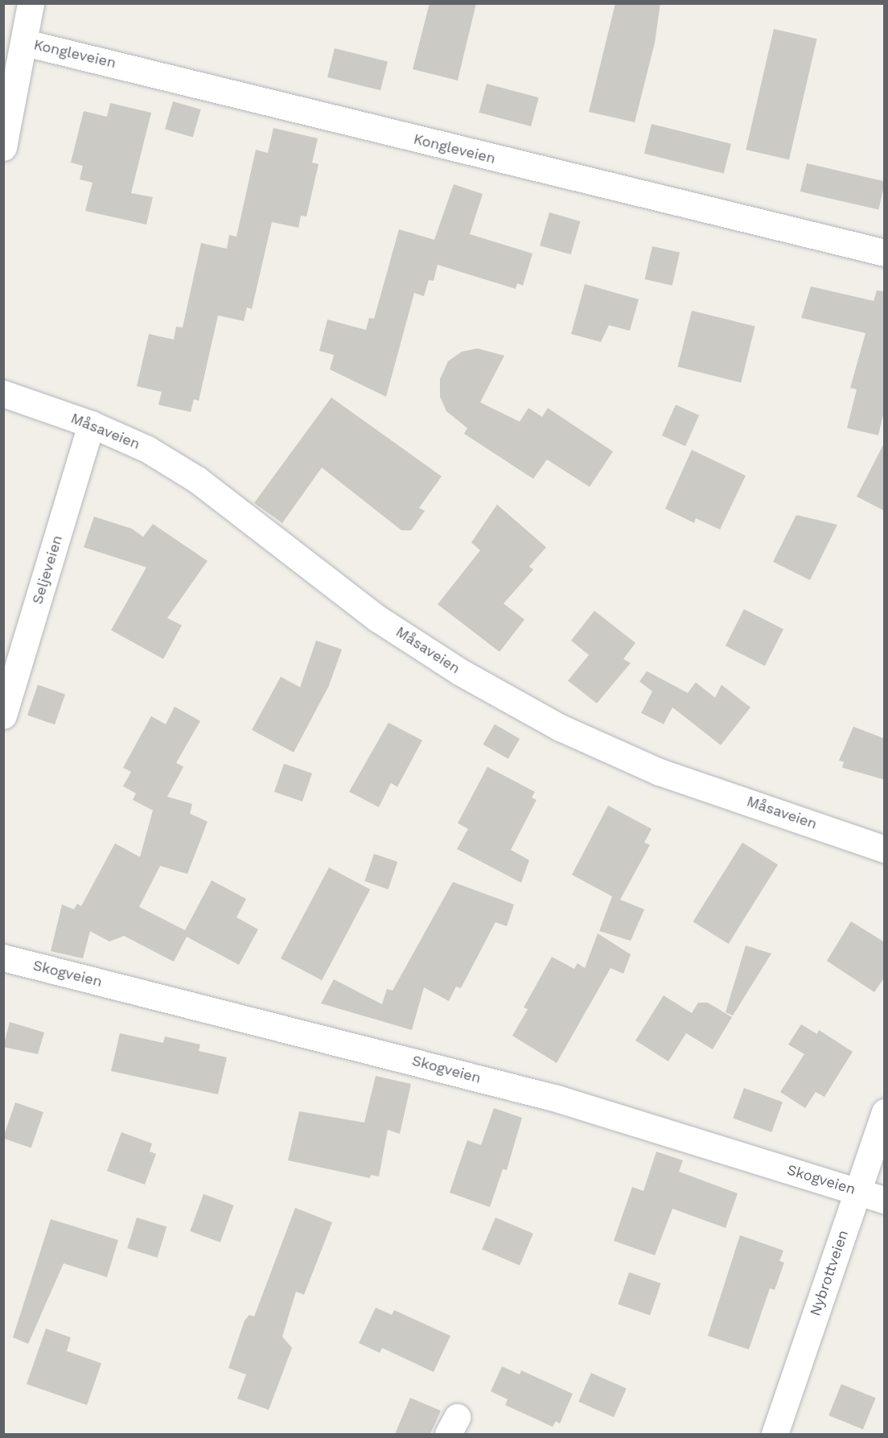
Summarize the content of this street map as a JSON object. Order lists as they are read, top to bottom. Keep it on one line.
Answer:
{"streets":{"street":["Kongleveien","Måsaveien","Seljeveien","Skogveien","Nybrottveien"]},"crossings":[["Måsaveien","Seljeveien"],["Skogveien","Nybrottveien"]]}
